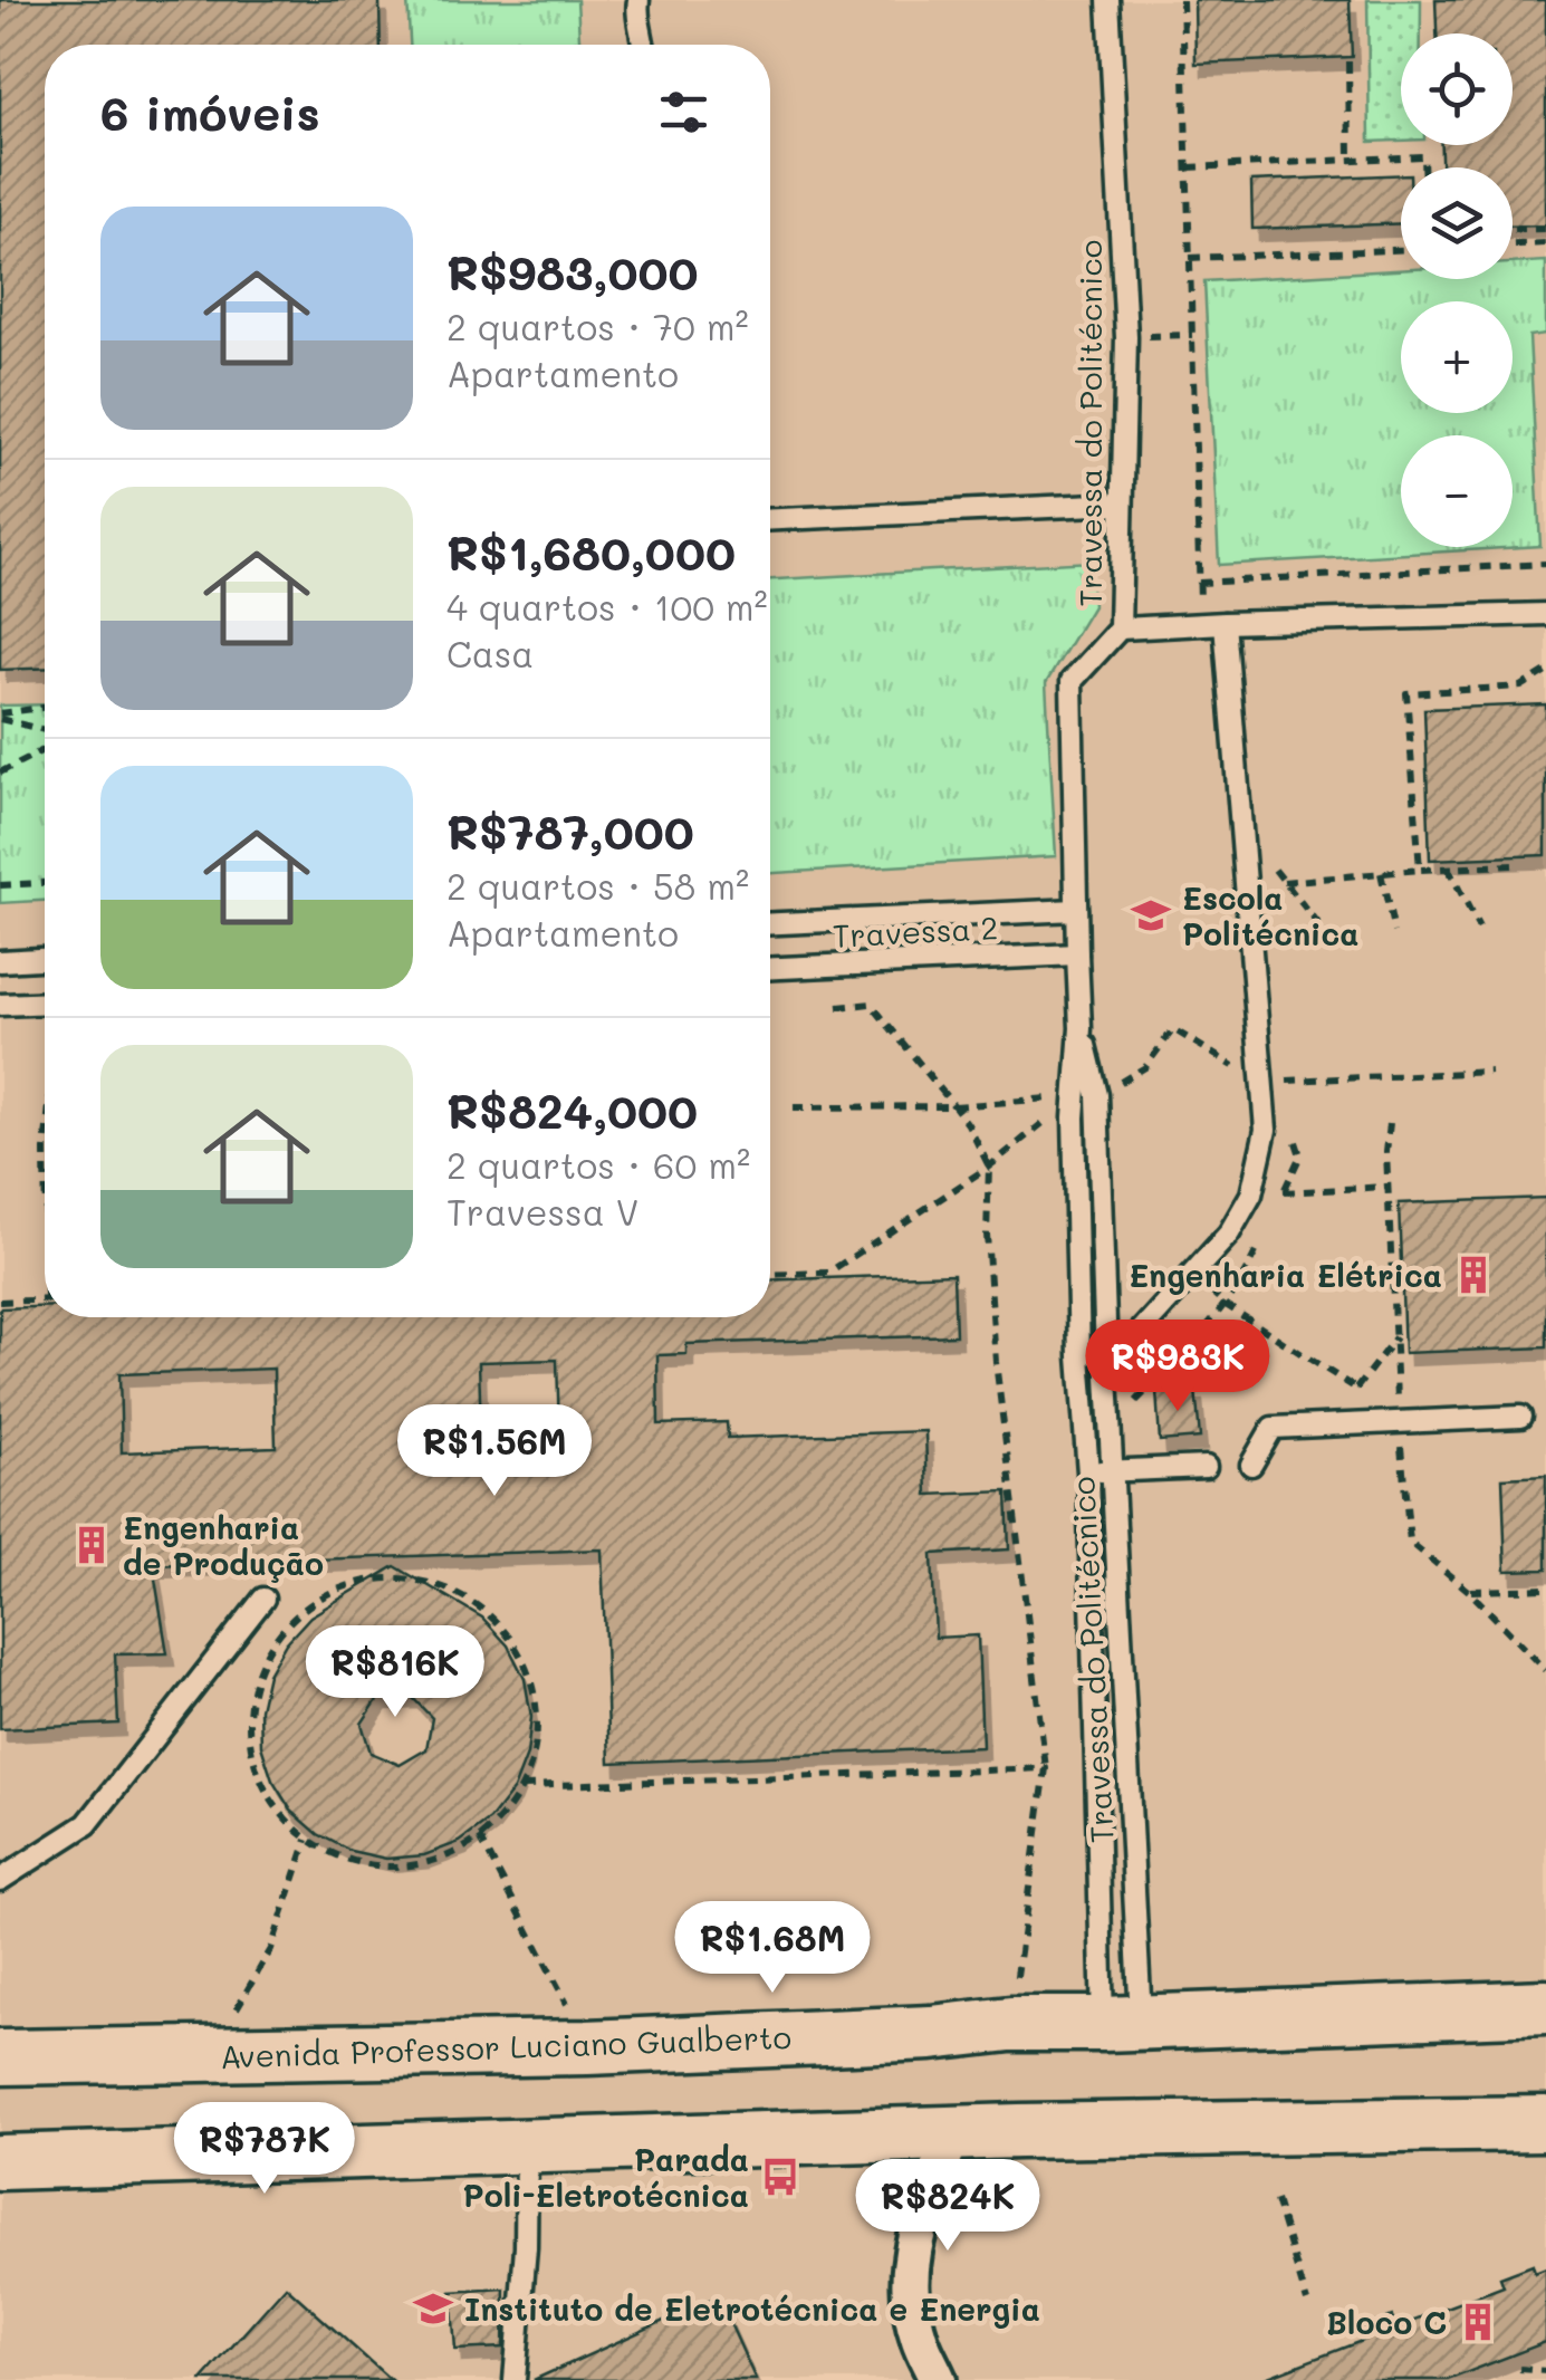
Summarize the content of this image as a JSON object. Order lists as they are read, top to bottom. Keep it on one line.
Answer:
{"streets":{"street":["Avenida Professor Luciano Gualberto"],"lane":["Travessa do Politécnico","Travessa 2"]},"crossings":[["Travessa do Politécnico","Travessa 2"],["Travessa do Politécnico","Avenida Professor Luciano Gualberto"]],"places":{"school or university":["Escola Politécnica","Instituto de Eletrotécnica e Energia"],"building":["Engenharia Elétrica","Engenharia de Produção","Bloco C"],"bus stop":["Parada Poli-Eletrotécnica"]},"page":{"map_buttons":["+","−"],"heading":"6 imóveis","list":[{"name":"R$983,000","note":"2 quartos · 70 m² · Apartamento"},{"name":"R$1,680,000","note":"4 quartos · 100 m² · Casa"},{"name":"R$787,000","note":"2 quartos · 58 m² · Apartamento"},{"name":"R$824,000","note":"2 quartos · 60 m² · Travessa V"}],"price":["R$983K","R$1.56M","R$816K","R$1.68M","R$787K","R$824K"]}}
